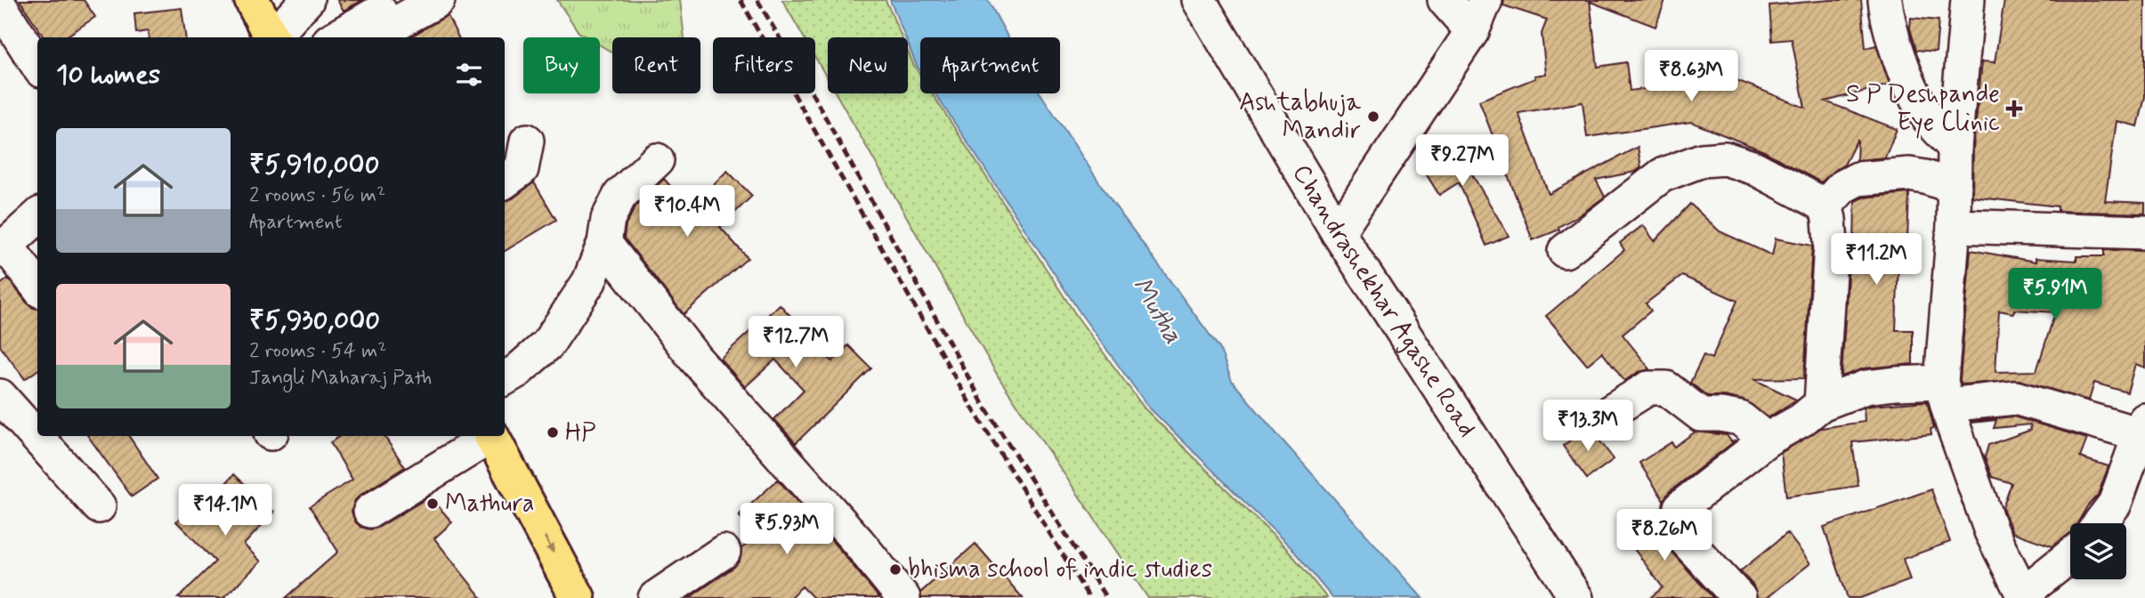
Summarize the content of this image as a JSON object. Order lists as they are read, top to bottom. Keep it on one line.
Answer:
{"streets":{"street":["Chandrashekhar Agashe Road"]},"water":["Mutha"],"places":{"health":["S P Deshpande Eye Clinic"],"other":["Ashtabhuja Mandir","HP","Mathura","bhisma school of indic studies"]},"page":{"chip":["Buy","Rent","Filters","New","Apartment"],"heading":"10 homes","price":["₹8.63M","₹9.27M","₹10.4M","₹11.2M","₹5.91M","₹12.7M","₹13.3M","₹14.1M","₹5.93M","₹8.26M"],"list":[{"name":"₹5,910,000","note":"2 rooms · 56 m² · Apartment"},{"name":"₹5,930,000","note":"2 rooms · 54 m² · Jangli Maharaj Path"}]}}
